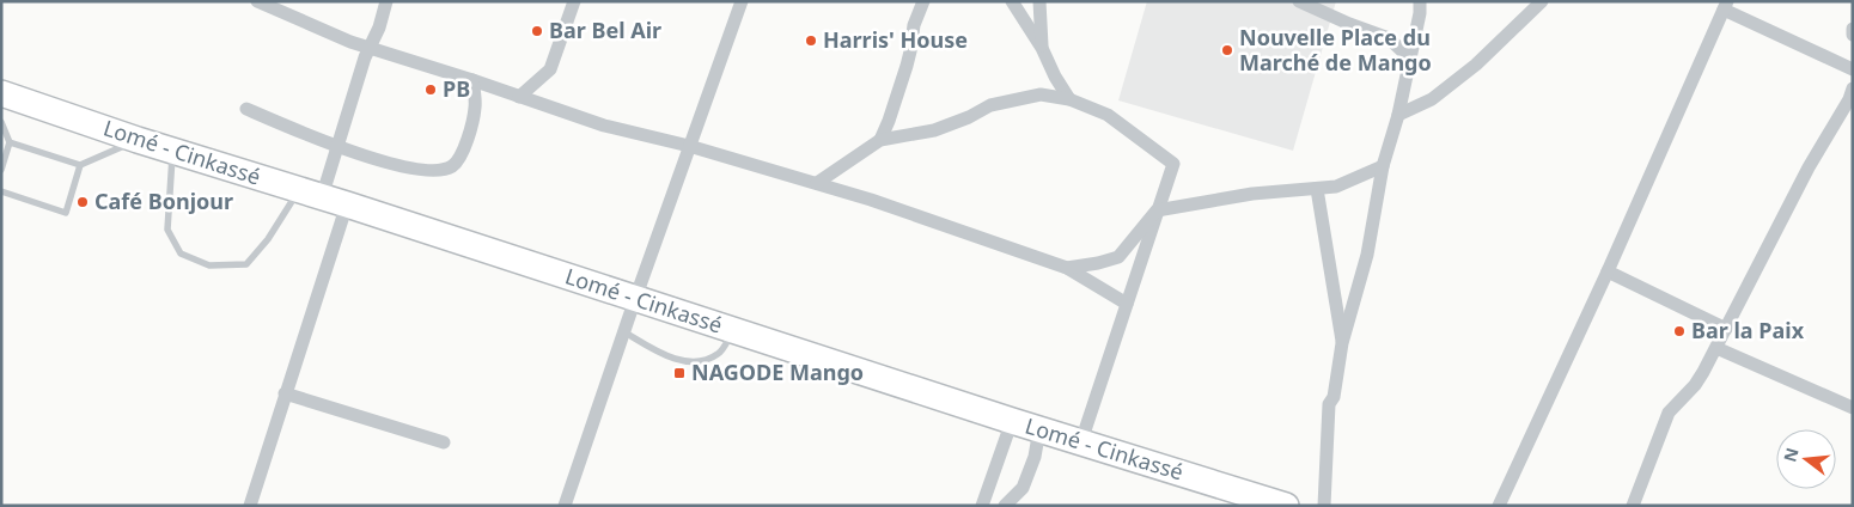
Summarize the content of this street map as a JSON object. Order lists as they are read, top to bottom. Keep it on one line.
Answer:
{"streets":{"highway":["Lomé - Cinkassé"]},"places":{"other":["Bar Bel Air","Harris' House","Nouvelle Place du Marché de Mango","PB","Café Bonjour","Bar la Paix"],"transit":["NAGODE Mango"]},"north":"left"}
